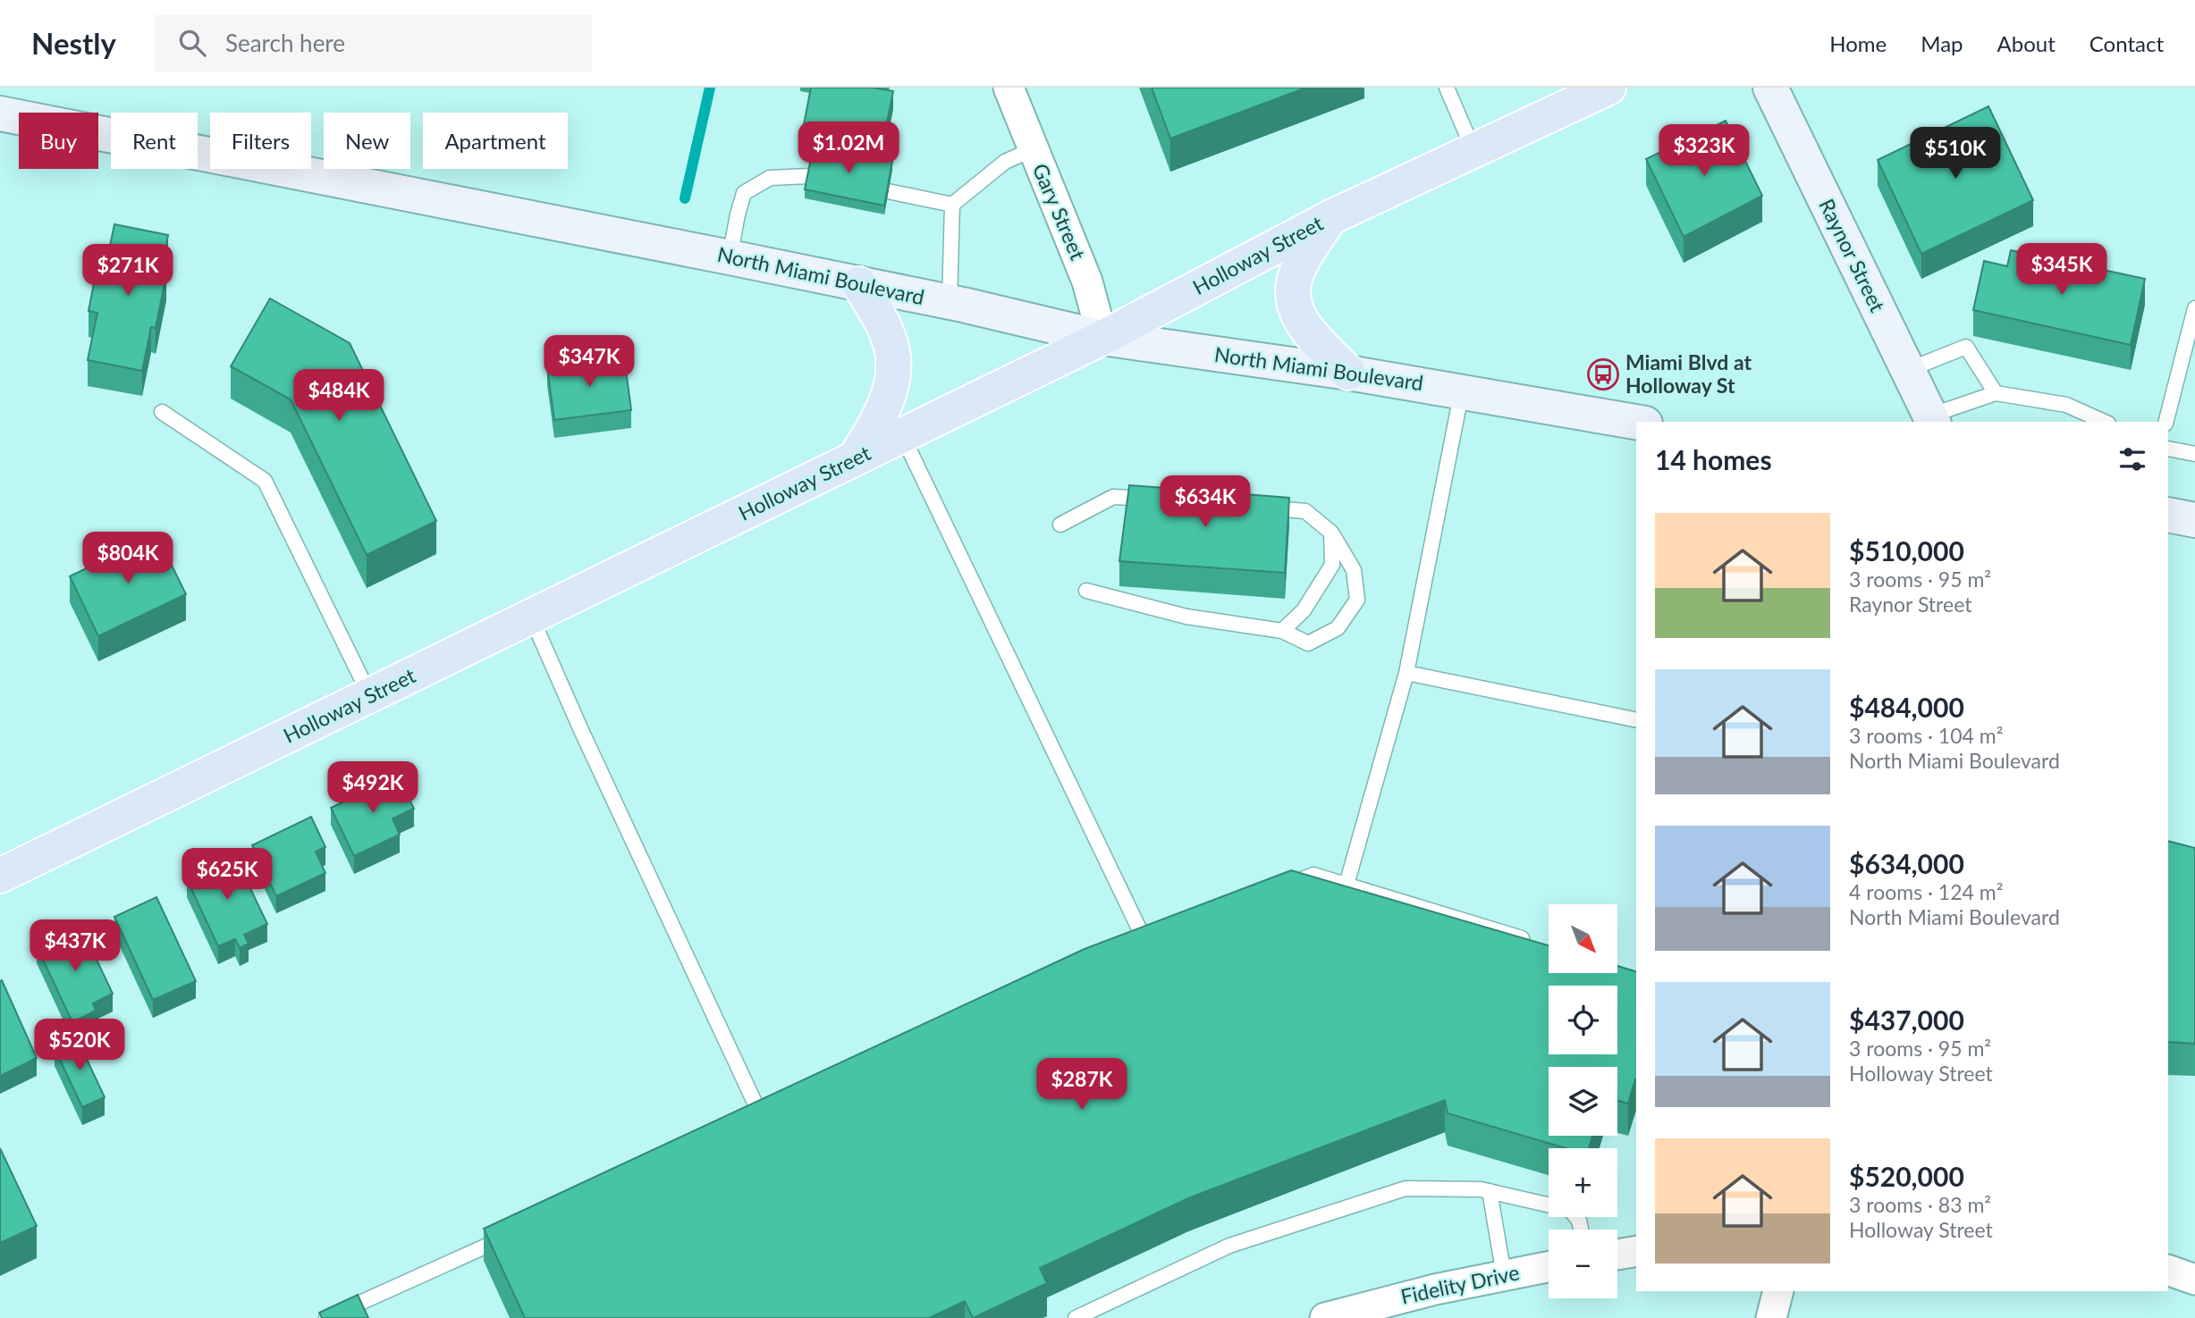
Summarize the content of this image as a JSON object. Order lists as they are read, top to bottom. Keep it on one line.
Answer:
{"streets":{"main road":["Holloway Street"],"street":["Gary Street","Raynor Street","North Miami Boulevard","Fidelity Drive"]},"crossings":[["Gary Street","Holloway Street"],["Gary Street","North Miami Boulevard"],["Holloway Street","North Miami Boulevard"]],"places":{"bus stop":["Miami Blvd at Holloway St"]},"north":"bottom right","page":{"header":"Nestly","search":"Search here","nav":["Home","Map","About","Contact"],"chip":["Buy","Rent","Filters","New","Apartment"],"price":["$1.02M","$323K","$510K","$345K","$271K","$347K","$484K","$634K","$804K","$492K","$625K","$437K","$520K","$287K"],"heading":"14 homes","list":[{"name":"$510,000","note":"3 rooms · 95 m² · Raynor Street"},{"name":"$484,000","note":"3 rooms · 104 m² · North Miami Boulevard"},{"name":"$634,000","note":"4 rooms · 124 m² · North Miami Boulevard"},{"name":"$437,000","note":"3 rooms · 95 m² · Holloway Street"},{"name":"$520,000","note":"3 rooms · 83 m² · Holloway Street"}],"map_buttons":["+","−"]}}
